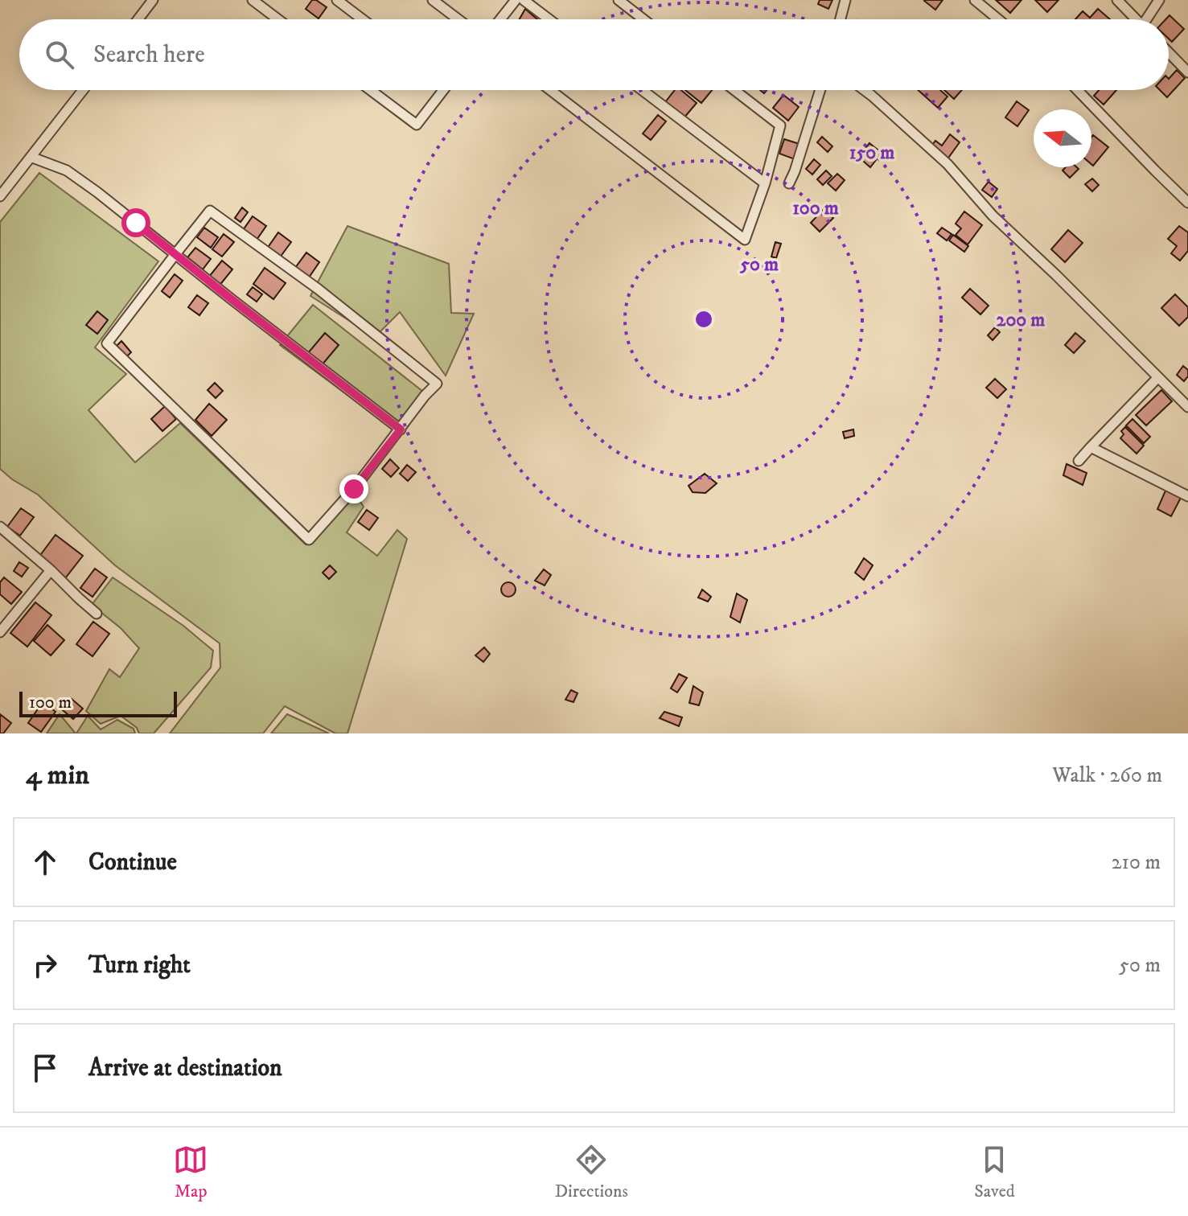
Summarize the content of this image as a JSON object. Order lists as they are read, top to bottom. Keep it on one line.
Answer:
{"scale_bar":"100 m","north":"left","page":{"search":"Search here","scale":"100 m","heading":["4 min","Walk · 260 m"],"list":[["Continue","210 m"],["Turn right","50 m"],"Arrive at destination"],"nav":["Map","Directions","Saved"]},"rings":["150 m","100 m","50 m","200 m"]}
